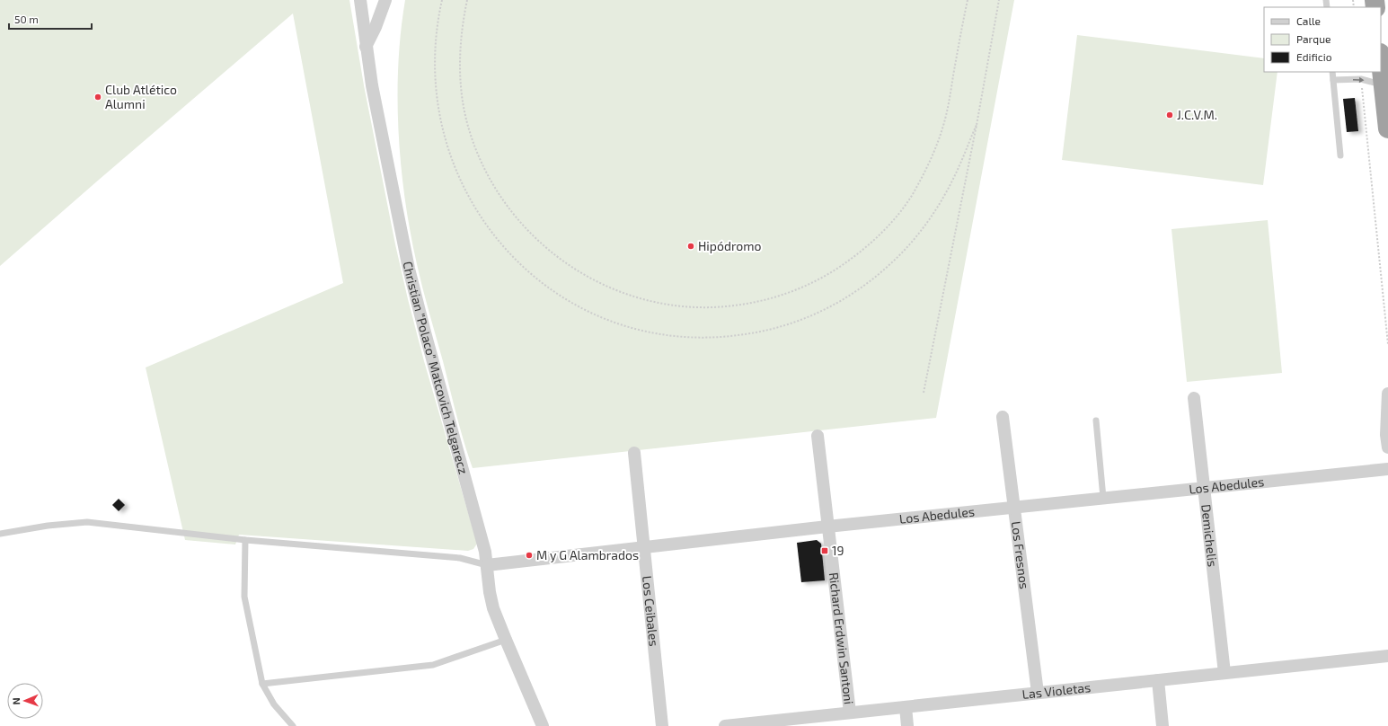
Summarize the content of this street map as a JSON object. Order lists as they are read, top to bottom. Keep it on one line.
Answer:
{"streets":{"street":["Christian \"Polaco\" Matcovich Telgarecz","Los Abedules","Demichelis","Los Fresnos","Los Ceibales","Richard Erdwin Santoni","Las Violetas"]},"crossings":[["Christian \"Polaco\" Matcovich Telgarecz","Los Abedules"],["Los Abedules","Demichelis"],["Los Abedules","Los Fresnos"],["Los Abedules","Los Ceibales"],["Los Abedules","Richard Erdwin Santoni"],["Demichelis","Las Violetas"],["Los Fresnos","Las Violetas"],["Richard Erdwin Santoni","Las Violetas"]],"places":{"other":["Club Atlético Alumni","J.C.V.M.","Hipódromo","M y G Alambrados"],"transit":["19"]},"legend":["Calle","Parque","Edificio"],"scale_bar":"50 m","north":"left"}
